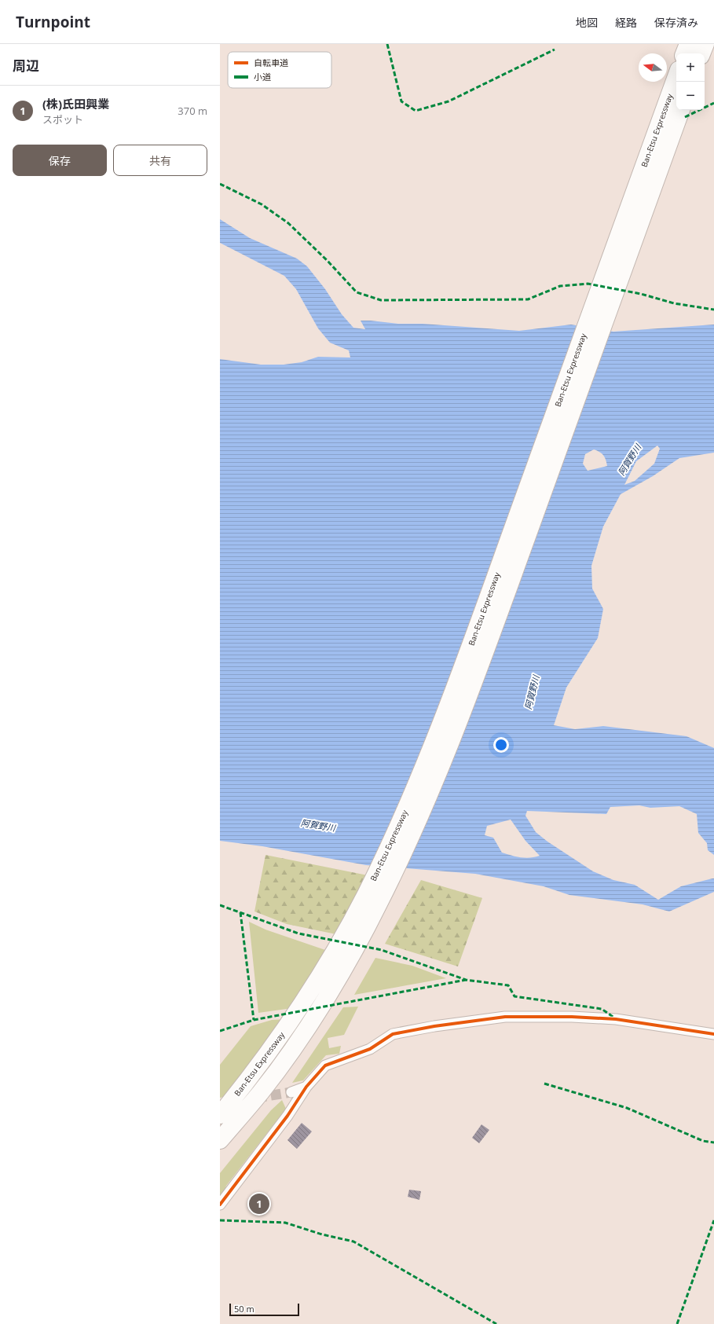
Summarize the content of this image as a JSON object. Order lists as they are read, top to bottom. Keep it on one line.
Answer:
{"streets":{"highway":["Ban-Etsu Expressway"]},"water":["阿賀野川"],"legend":["自転車道","小道"],"scale_bar":"50 m","north":"left","page":{"header":"Turnpoint","nav":["地図","経路","保存済み"],"heading":"周辺","map_buttons":["+","−"],"list":[{"mark":"1","name":"(株)氏田興業","note":"スポット","value":"370 m"}],"buttons":["保存","共有"],"pins":"1","scale":"50 m"}}
